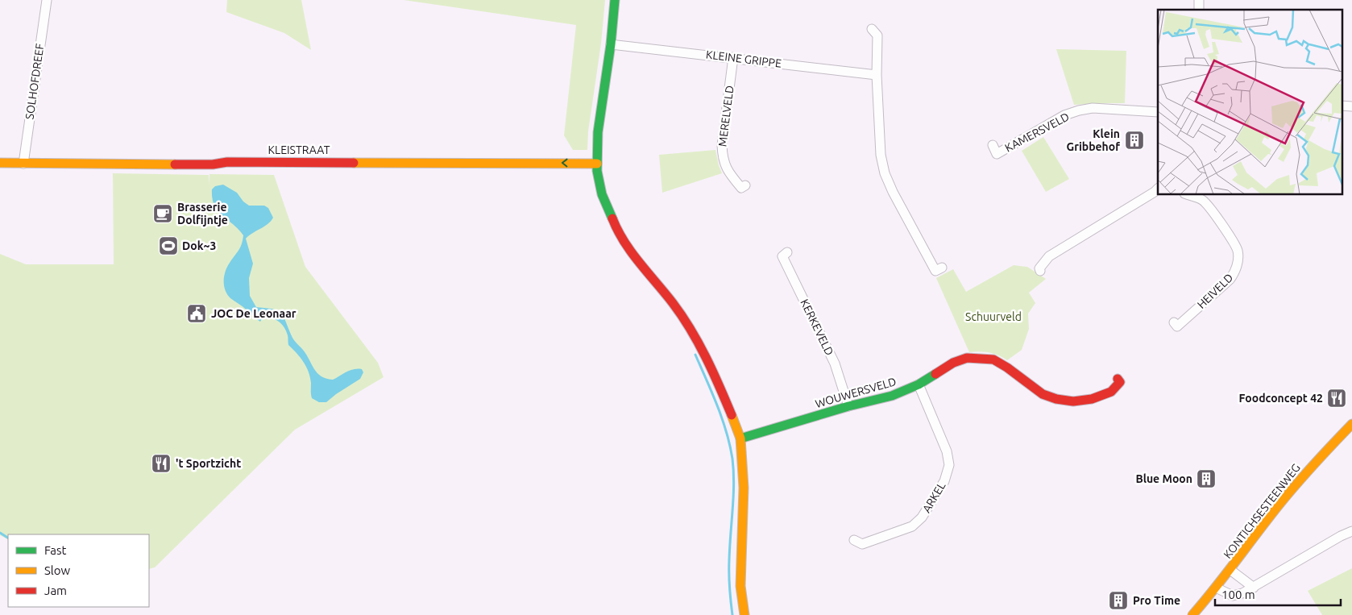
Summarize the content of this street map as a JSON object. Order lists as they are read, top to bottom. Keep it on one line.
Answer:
{"streets":{"street":["KLEINE GRIPPE","SOLHOFDREEF","MERELVELD","KAMERSVELD","KLEISTRAAT","HEIVELD","KERKEVELD","WOUWERSVELD","ARKEL","KONTICHSESTEENWEG"]},"crossings":[["KLEINE GRIPPE","MERELVELD"],["SOLHOFDREEF","KLEISTRAAT"],["KERKEVELD","WOUWERSVELD"],["WOUWERSVELD","ARKEL"]],"one_way":["KLEISTRAAT"],"parks":["Schuurveld"],"places":{"building":["Klein Gribbehof","Blue Moon","Pro Time"],"cafe":["Brasserie Dolfijntje"],"sports":["Dok~3"],"public building":["JOC De Leonaar"],"restaurant":["Foodconcept 42","'t Sportzicht"]},"legend":["Fast","Slow","Jam"],"scale_bar":"100 m"}
